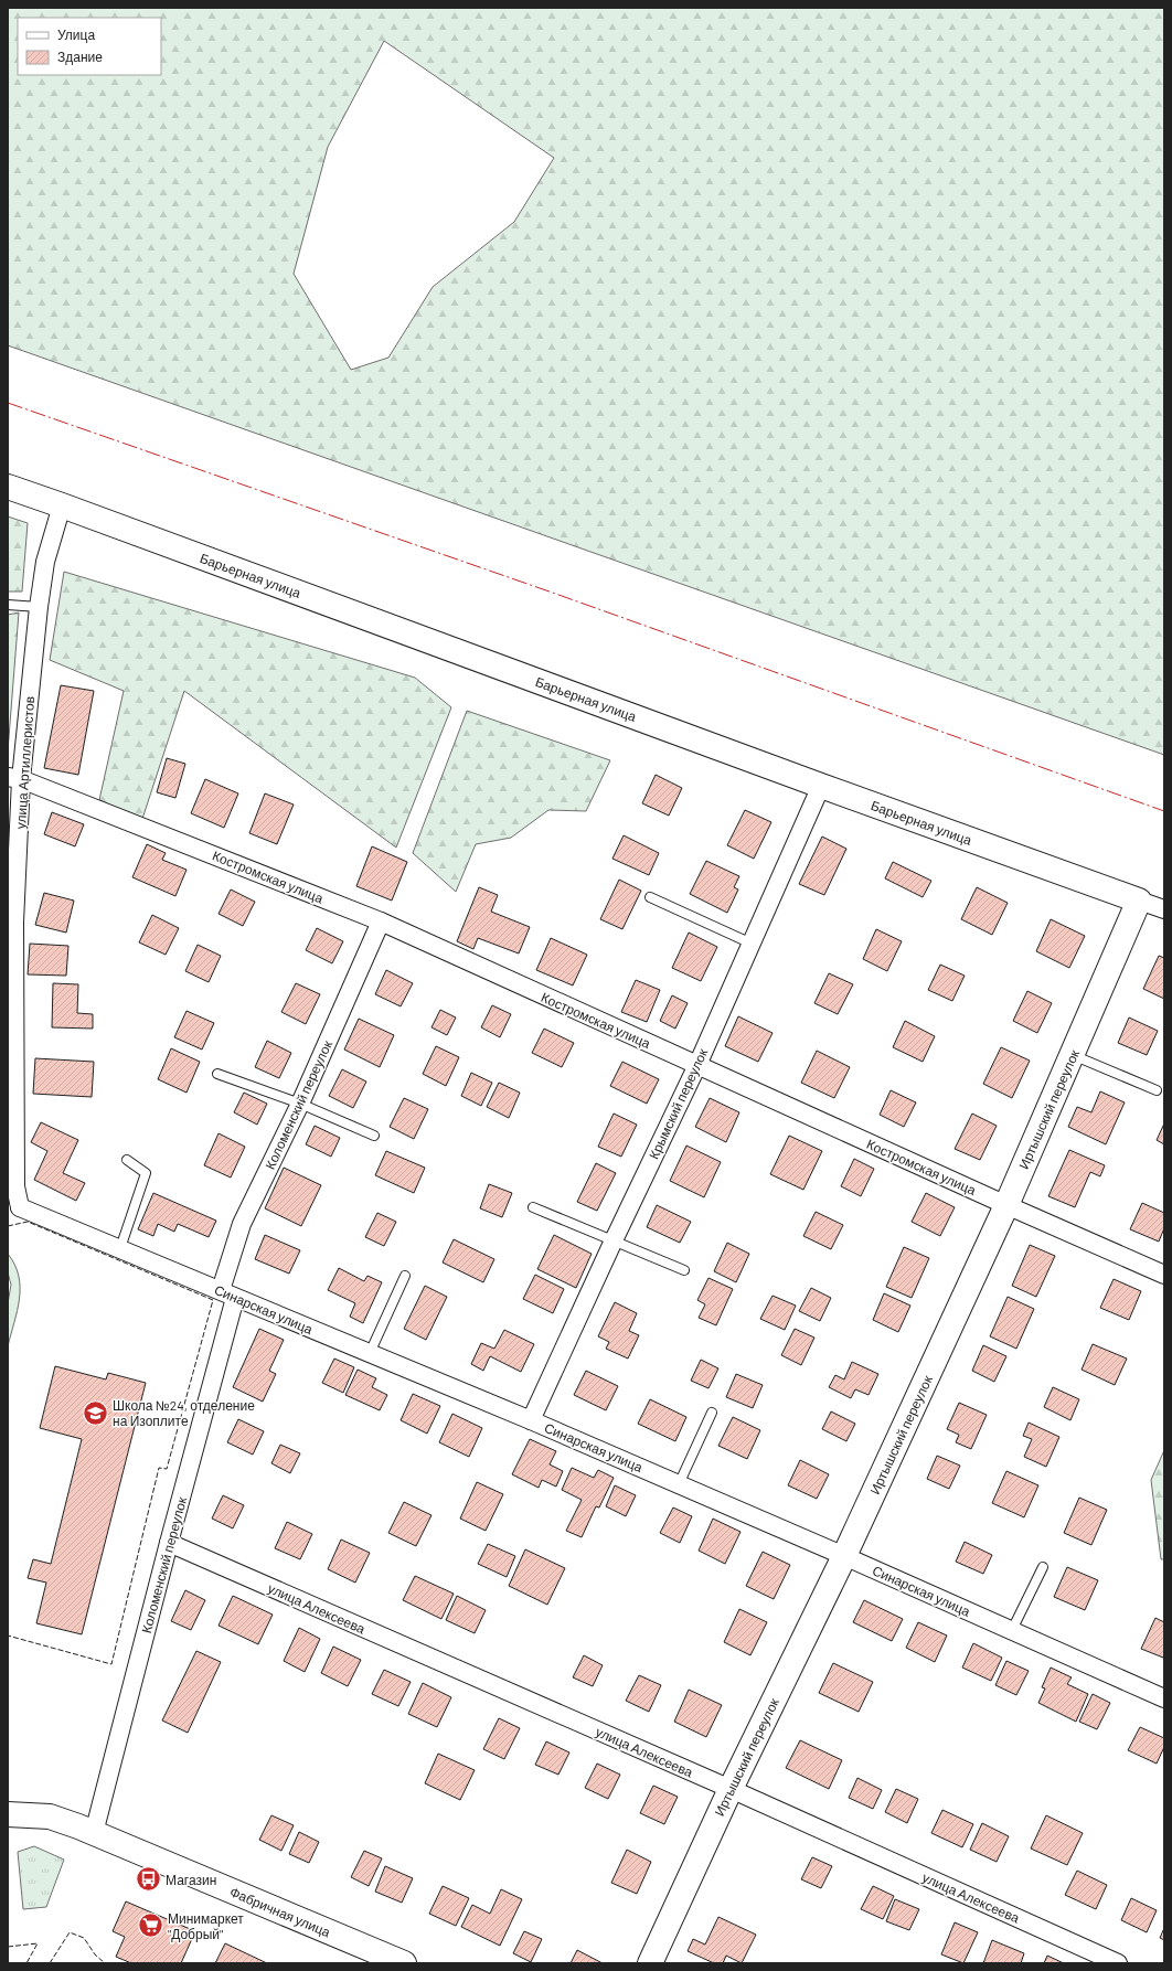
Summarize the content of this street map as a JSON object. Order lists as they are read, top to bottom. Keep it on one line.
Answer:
{"streets":{"street":["Барьерная улица","улица Артиллеристов","Костромская улица","Крымский переулок","Коломенский переулок","Иртышский переулок","Синарская улица","улица Алексеева","Фабричная улица"]},"crossings":[["Барьерная улица","улица Артиллеристов"],["Барьерная улица","Крымский переулок"],["Барьерная улица","Иртышский переулок"],["улица Артиллеристов","Костромская улица"],["улица Артиллеристов","Синарская улица"],["Костромская улица","Крымский переулок"],["Костромская улица","Коломенский переулок"],["Костромская улица","Иртышский переулок"],["Крымский переулок","Синарская улица"],["Коломенский переулок","Синарская улица"],["Коломенский переулок","улица Алексеева"],["Коломенский переулок","Фабричная улица"],["Иртышский переулок","Синарская улица"],["Иртышский переулок","улица Алексеева"]],"places":{"school or university":["Школа №24, отделение на Изоплите"],"bus stop":["Магазин"],"supermarket":["Минимаркет \"Добрый\""]},"legend":["Улица","Здание"]}
